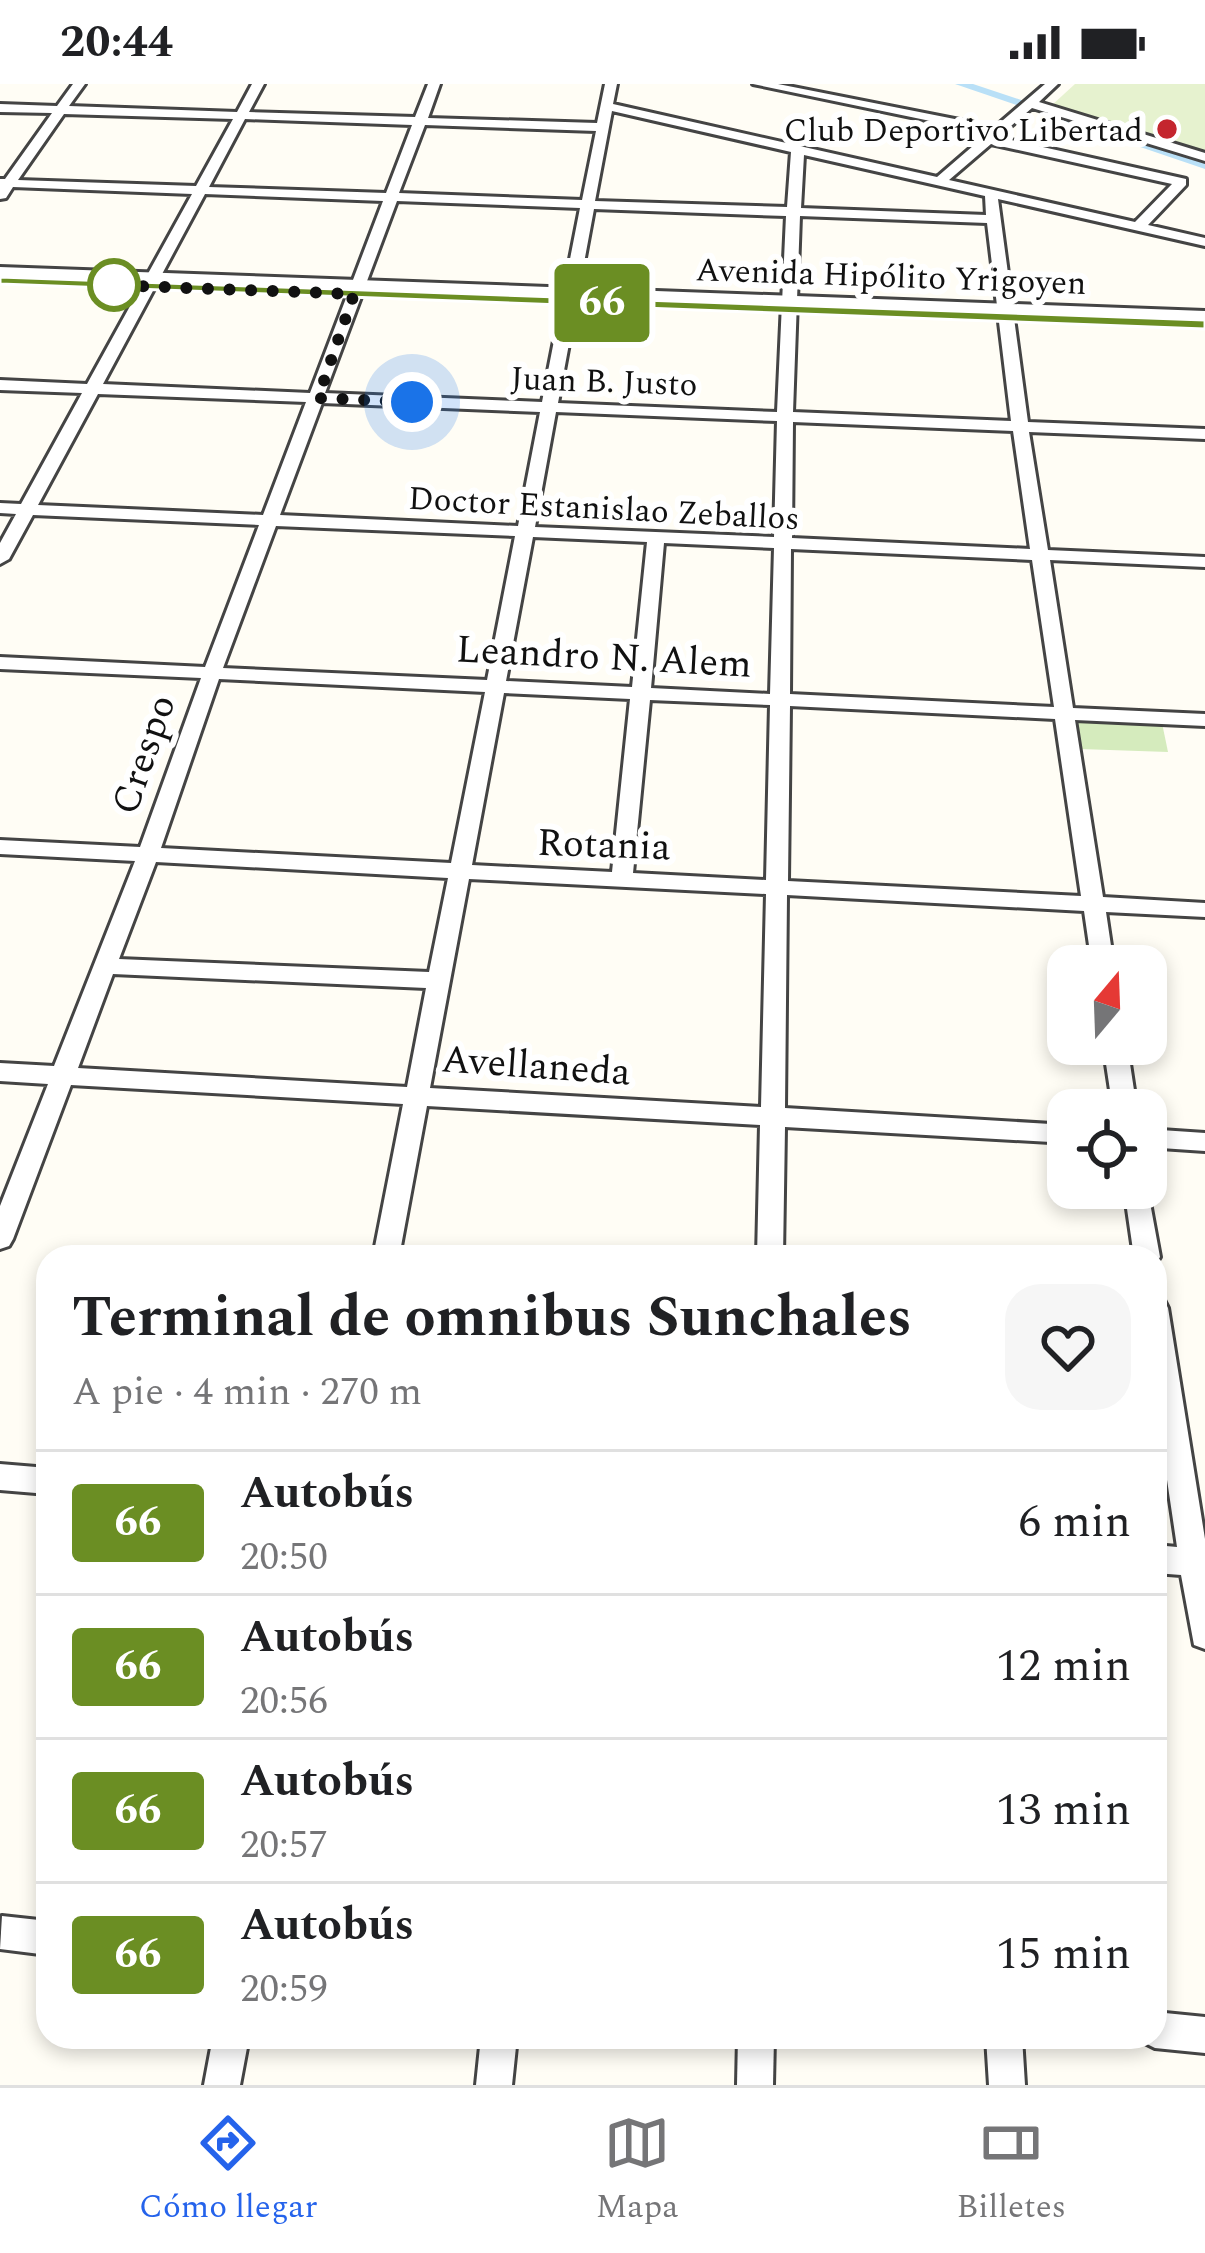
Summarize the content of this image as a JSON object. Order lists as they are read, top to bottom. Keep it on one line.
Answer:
{"streets":{"street":["Avenida Hipólito Yrigoyen","Juan B. Justo","Doctor Estanislao Zeballos","Leandro N. Alem","Crespo","Rotania","Avellaneda"]},"crossings":[["Avenida Hipólito Yrigoyen","Crespo"],["Juan B. Justo","Crespo"],["Doctor Estanislao Zeballos","Crespo"],["Leandro N. Alem","Crespo"],["Crespo","Rotania"],["Crespo","Avellaneda"]],"places":["Club Deportivo Libertad"],"lines":["bus line 66"],"north":"top","page":{"status":"20:44","on_map":"66","heading":["Terminal de omnibus Sunchales","A pie · 4 min · 270 m"],"list":[{"mark":"66","name":"Autobús","note":"20:50","value":"6 min"},{"mark":"66","name":"Autobús","note":"20:56","value":"12 min"},{"mark":"66","name":"Autobús","note":"20:57","value":"13 min"},{"mark":"66","name":"Autobús","note":"20:59","value":"15 min"}],"tabs":["Cómo llegar","Mapa","Billetes"]}}
